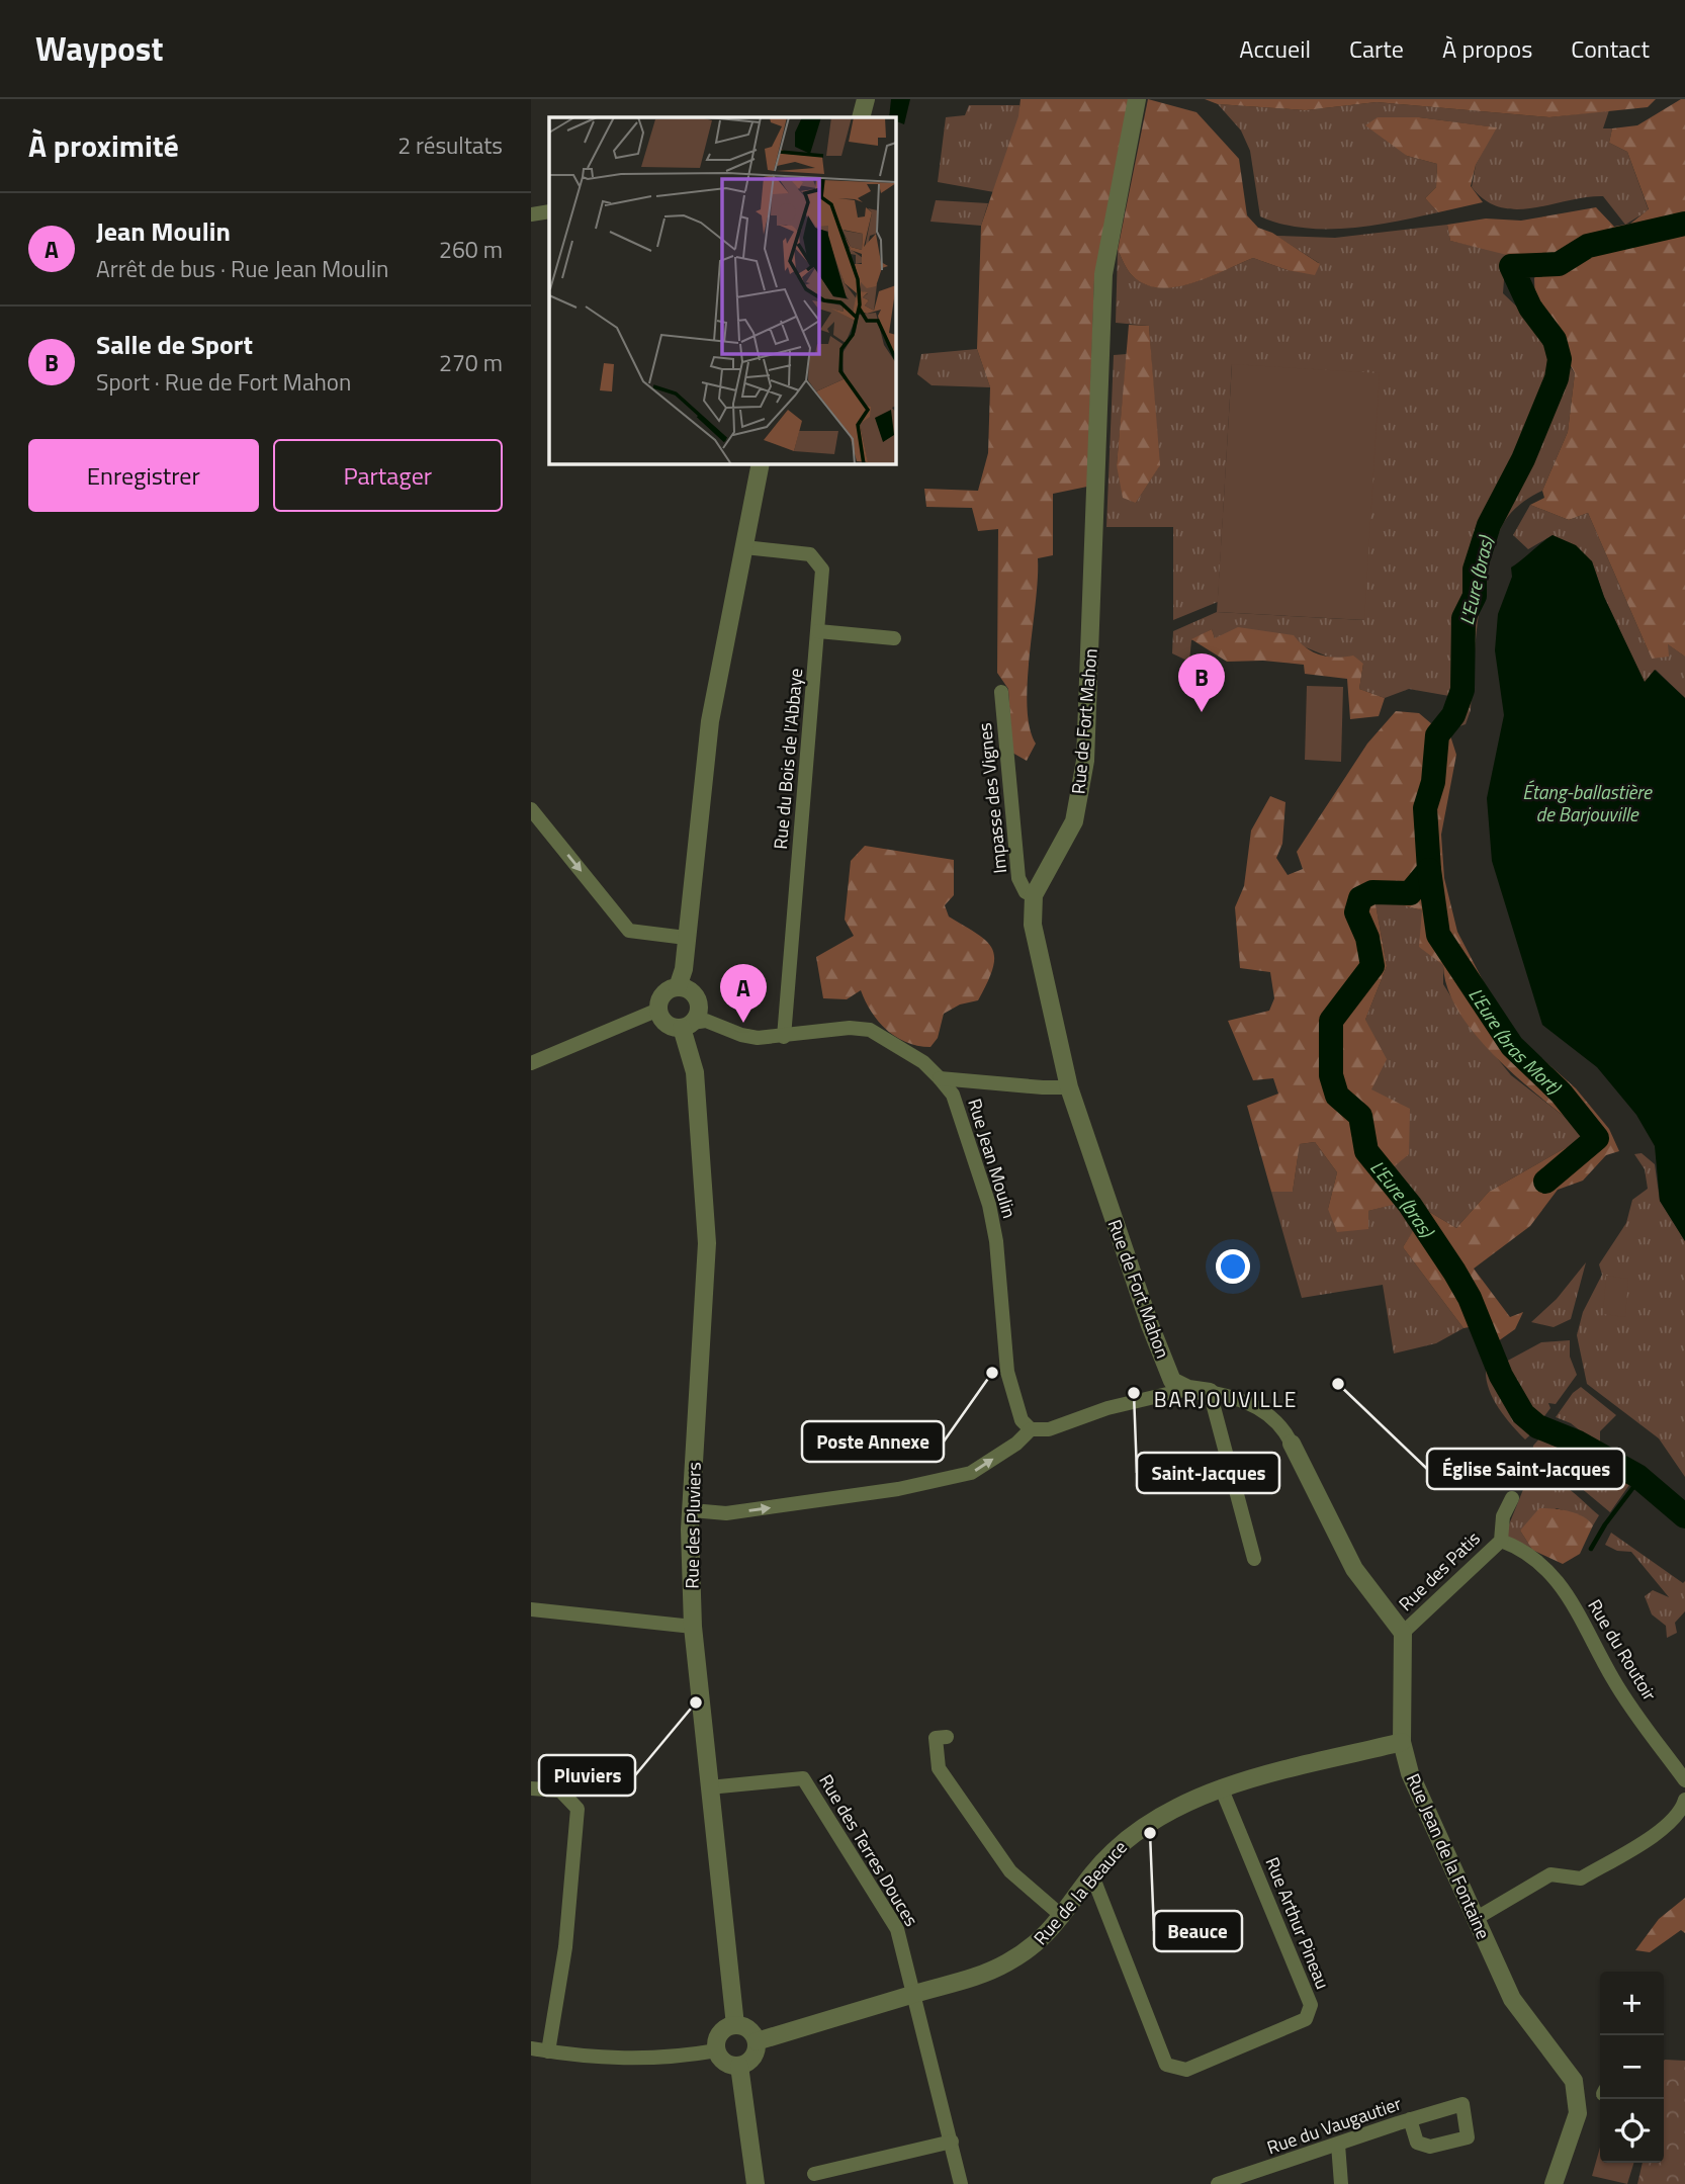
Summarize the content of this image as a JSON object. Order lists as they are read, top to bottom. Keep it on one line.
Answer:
{"streets":{"street":["Rue de Fort Mahon","Rue du Bois de l'Abbaye","Impasse des Vignes","Rue Jean Moulin","Rue des Pluviers","Rue des Patis","Rue du Routoir","Rue des Terres Douces","Rue Jean de la Fontaine","Rue de la Beauce","Rue Arthur Pineau","Rue du Vaugautier"]},"crossings":[["Rue de Fort Mahon","Impasse des Vignes"],["Rue du Bois de l'Abbaye","Rue Jean Moulin"],["Rue Jean Moulin","Rue des Pluviers"],["Rue des Pluviers","Rue des Terres Douces"],["Rue des Pluviers","Rue de la Beauce"],["Rue des Patis","Rue du Routoir"],["Rue des Patis","Rue Jean de la Fontaine"],["Rue des Terres Douces","Rue de la Beauce"],["Rue Jean de la Fontaine","Rue de la Beauce"],["Rue de la Beauce","Rue Arthur Pineau"]],"districts":["BARJOUVILLE"],"water":["L'Eure (bras)","Étang-ballastière de Barjouville","L'Eure (bras Mort)"],"places":["Poste Annexe","Église Saint-Jacques","Saint-Jacques","Pluviers","Beauce"],"page":{"header":"Waypost","nav":["Accueil","Carte","À propos","Contact"],"heading":["À proximité","2 résultats"],"list":[{"mark":"A","name":"Jean Moulin","note":"Arrêt de bus · Rue Jean Moulin","value":"260 m"},{"mark":"B","name":"Salle de Sport","note":"Sport · Rue de Fort Mahon","value":"270 m"}],"buttons":["Enregistrer","Partager"],"pins":["B","A"],"map_buttons":["+","−"]}}
